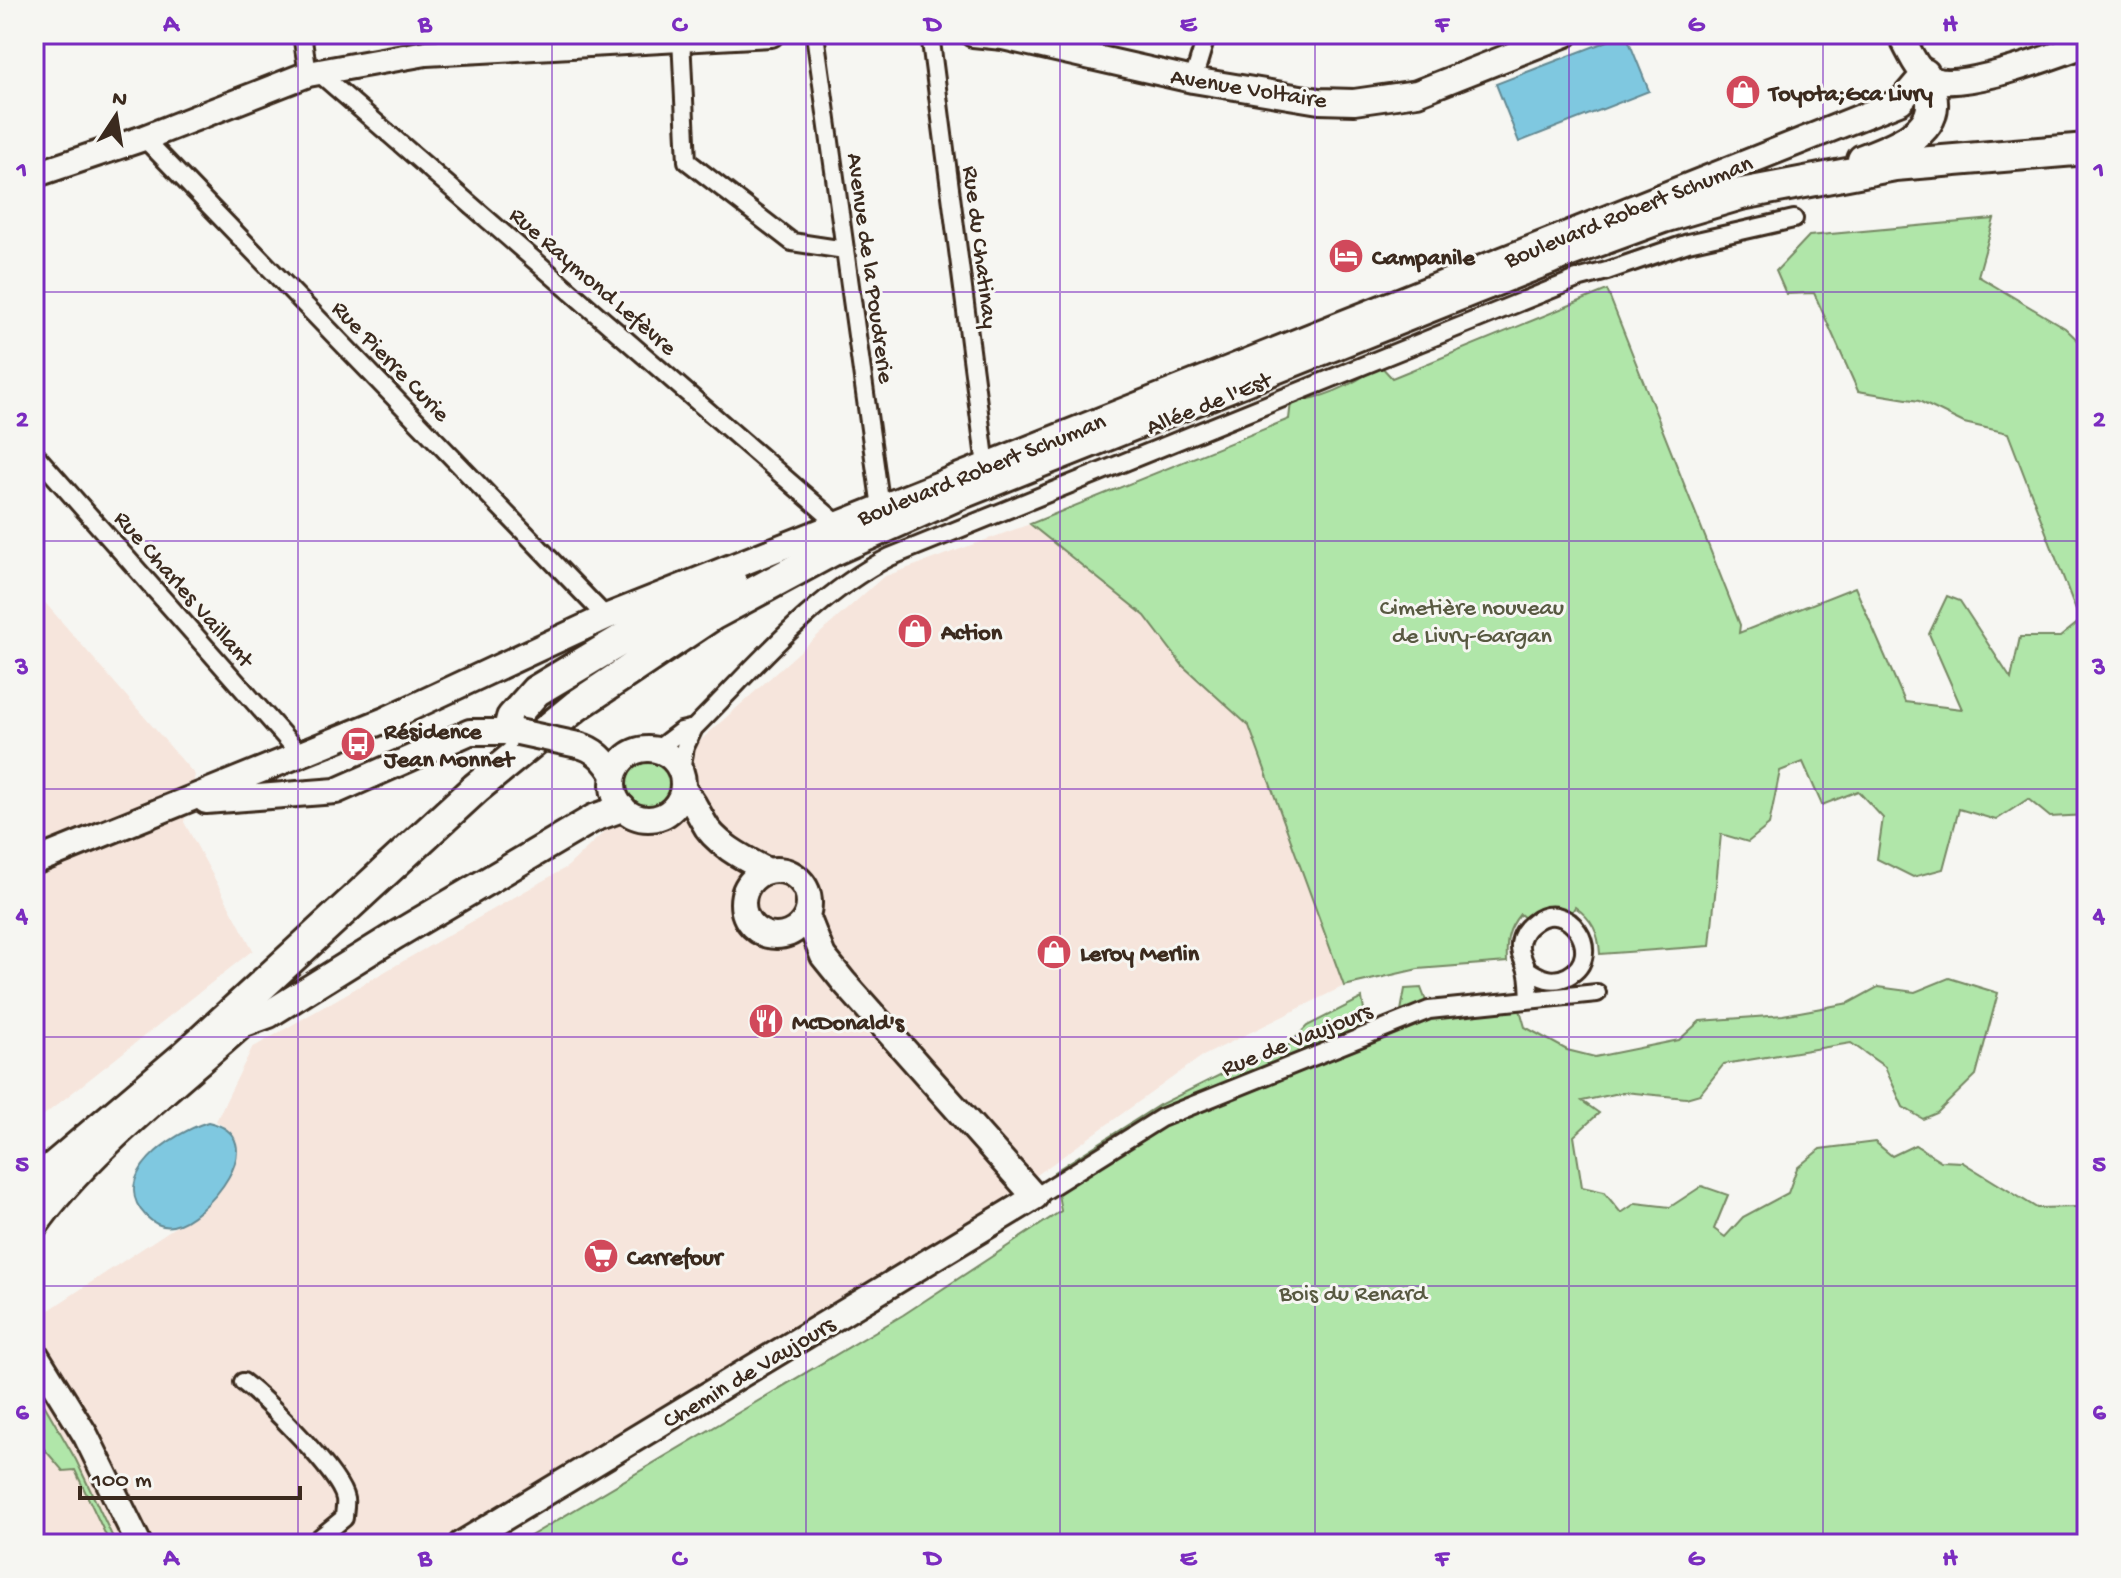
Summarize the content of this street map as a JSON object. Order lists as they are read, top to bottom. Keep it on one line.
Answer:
{"streets":{"street":["Avenue Voltaire","Boulevard Robert Schuman","Rue du Chatinay","Avenue de la Poudrerie","Rue Raymond Lefèvre","Rue Pierre Curie","Allée de l'Est","Rue Charles Vaillant","Rue de Vaujours","Chemin de Vaujours"]},"crossings":[["Boulevard Robert Schuman","Rue du Chatinay"],["Boulevard Robert Schuman","Avenue de la Poudrerie"],["Boulevard Robert Schuman","Rue Raymond Lefèvre"],["Boulevard Robert Schuman","Rue Pierre Curie"],["Boulevard Robert Schuman","Rue Charles Vaillant"],["Rue de Vaujours","Chemin de Vaujours"]],"parks":["Cimetière nouveau de Livry-Gargan","Bois du Renard"],"places":{"shop":["Toyota;Gca Livry","Action","Leroy Merlin"],"hotel":["Campanile"],"bus stop":["Résidence Jean Monnet"],"restaurant":["McDonald's"],"supermarket":["Carrefour"]},"scale_bar":"100 m","north":"top","grid":{"columns":["A","B","C","D","E","F","G","H"],"rows":["1","2","3","4","5","6"]}}
